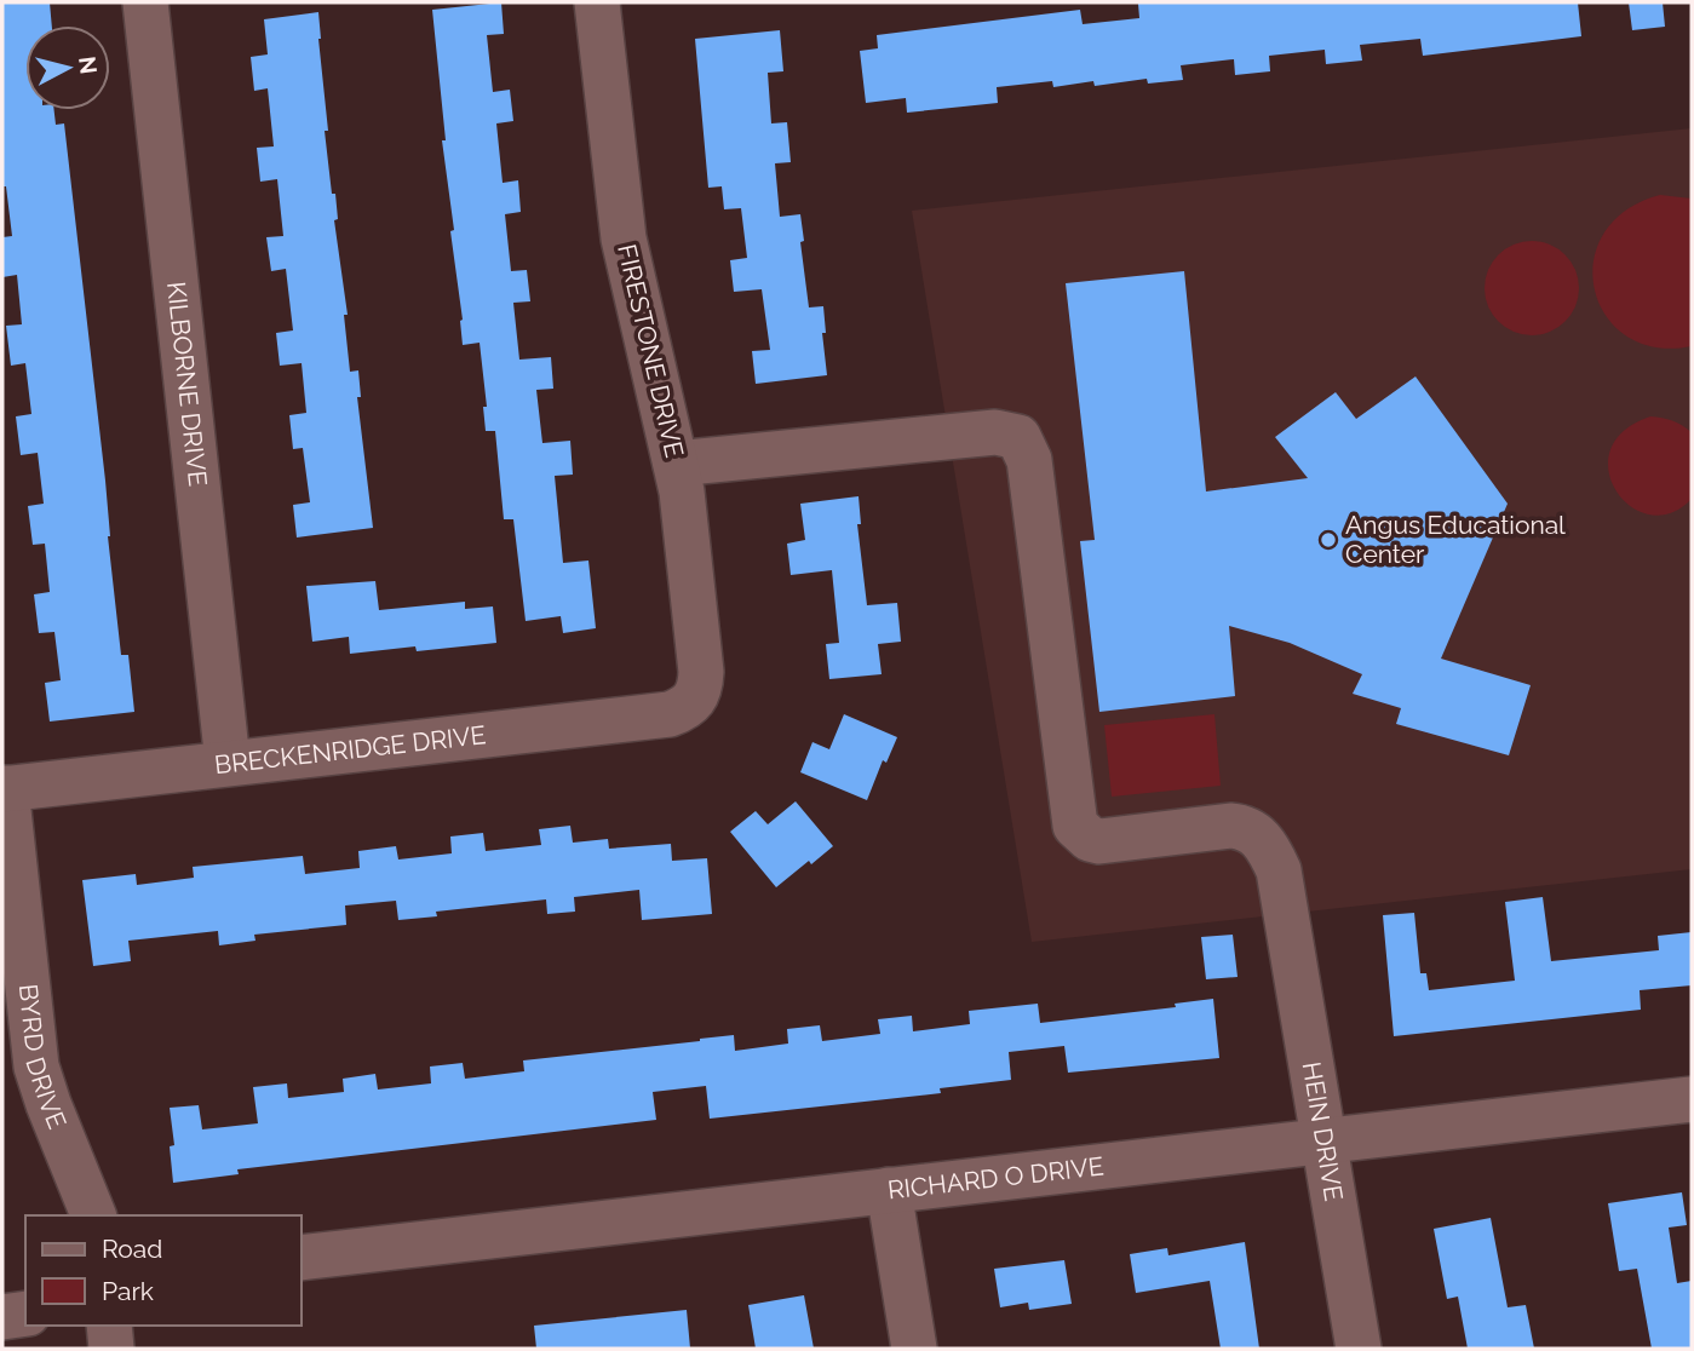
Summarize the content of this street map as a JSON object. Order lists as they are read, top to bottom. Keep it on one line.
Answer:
{"streets":{"street":["FIRESTONE DRIVE","KILBORNE DRIVE","BRECKENRIDGE DRIVE","BYRD DRIVE","HEIN DRIVE","RICHARD O DRIVE"]},"crossings":[["FIRESTONE DRIVE","BRECKENRIDGE DRIVE"],["FIRESTONE DRIVE","HEIN DRIVE"],["KILBORNE DRIVE","BRECKENRIDGE DRIVE"],["BRECKENRIDGE DRIVE","BYRD DRIVE"],["HEIN DRIVE","RICHARD O DRIVE"]],"places":["Angus Educational Center"],"legend":["Road","Park"],"north":"right"}
